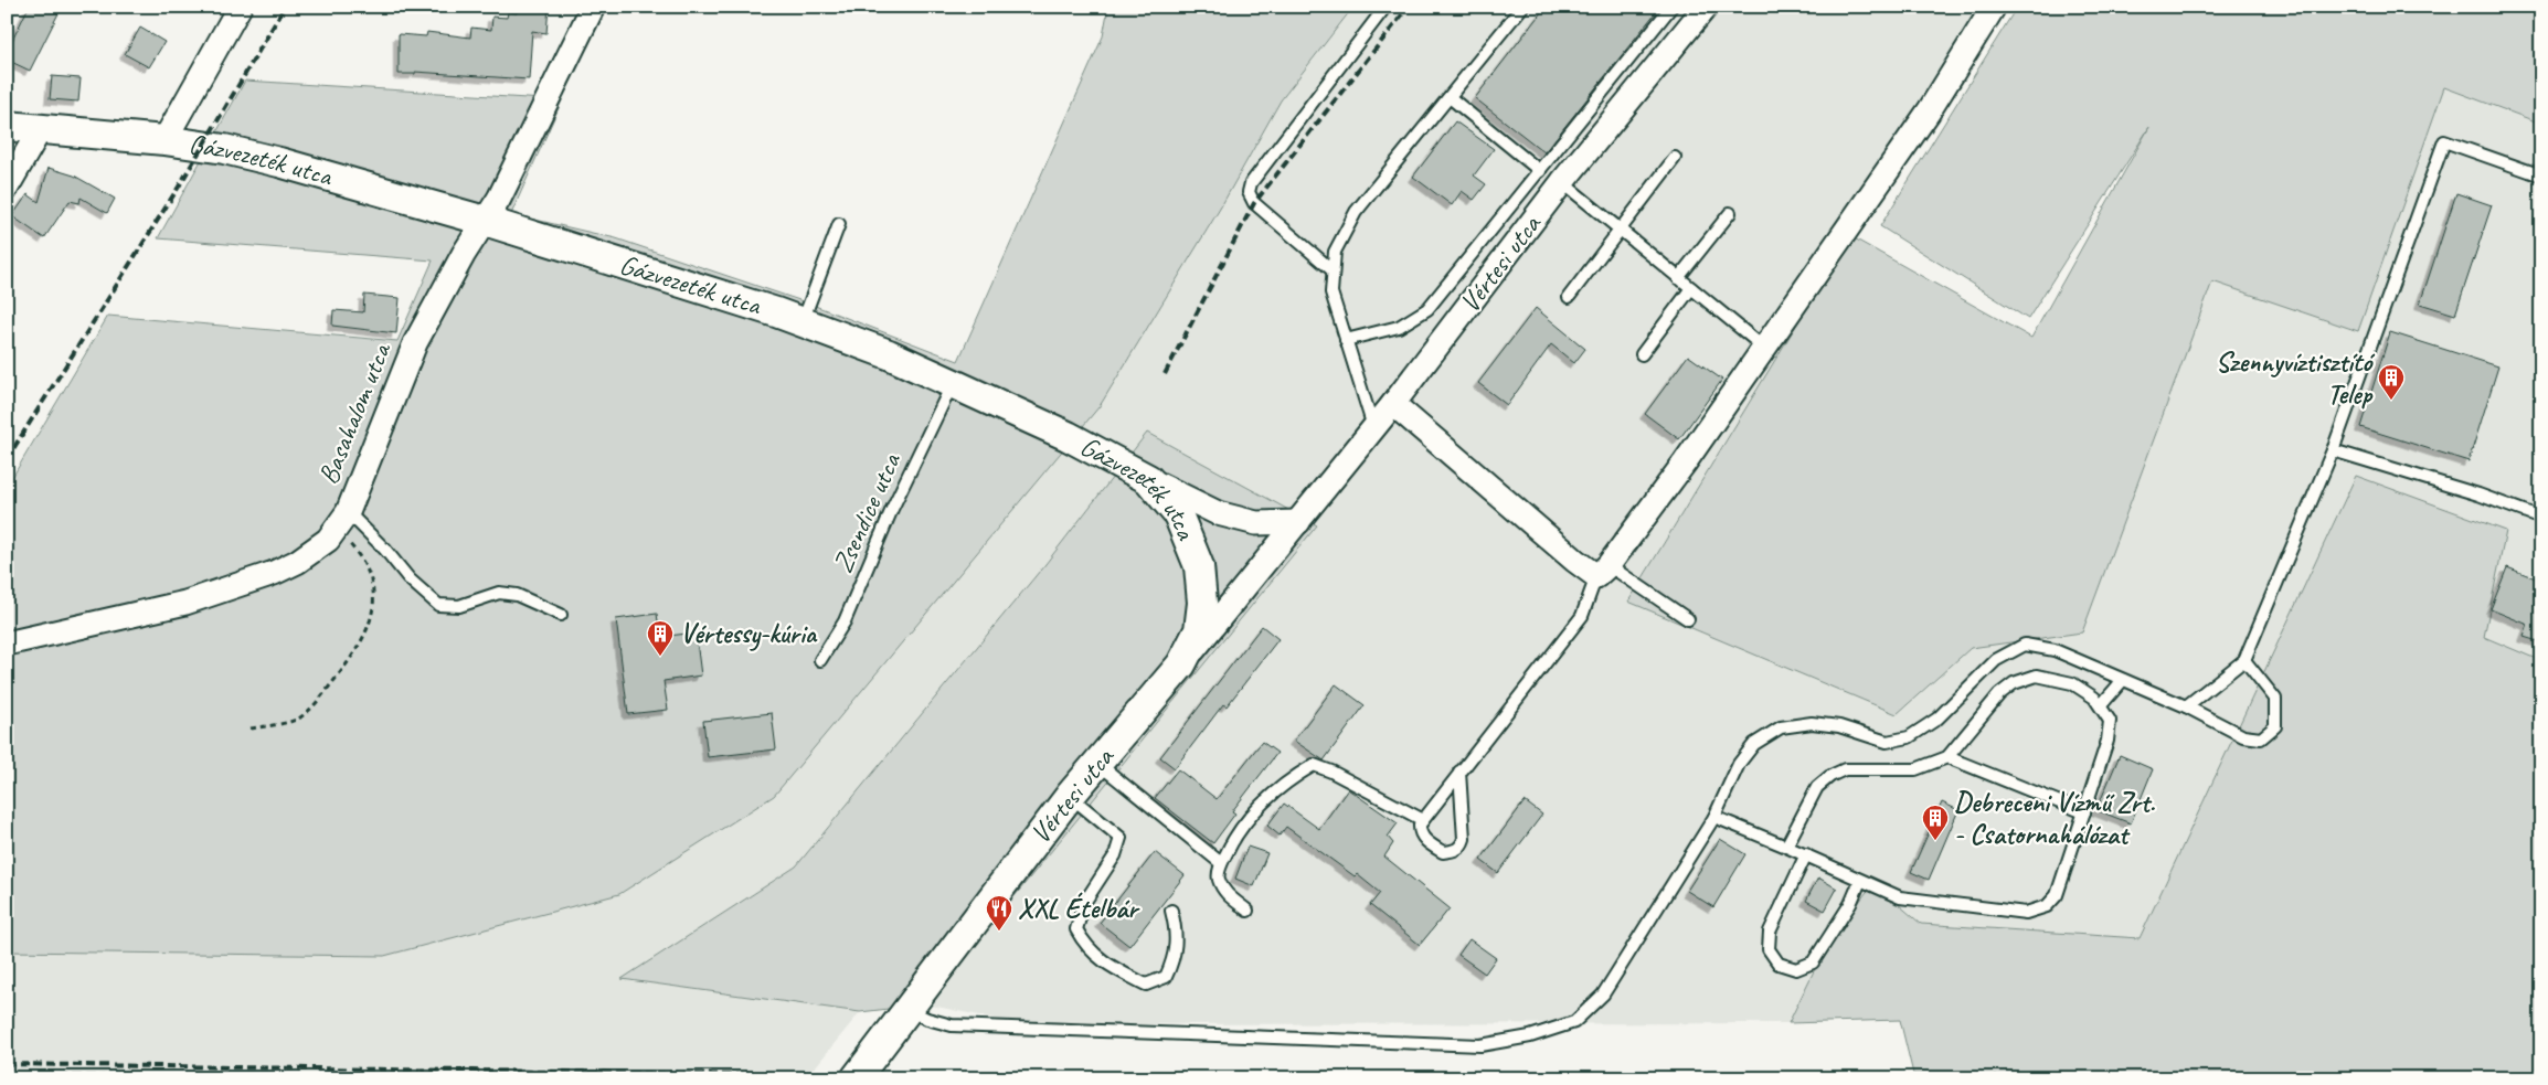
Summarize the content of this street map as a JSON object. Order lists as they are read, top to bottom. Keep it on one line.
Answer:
{"streets":{"street":["Gázvezeték utca","Vértesi utca","Basahalom utca"],"lane":["Zsendice utca"]},"crossings":[["Gázvezeték utca","Vértesi utca"],["Gázvezeték utca","Basahalom utca"],["Gázvezeték utca","Zsendice utca"]],"places":{"building":["Szennyvíztisztító Telep","Vértessy-kúria","Debreceni Vízmű Zrt. - Csatornahálózat"],"restaurant":["XXL Ételbár"]}}
